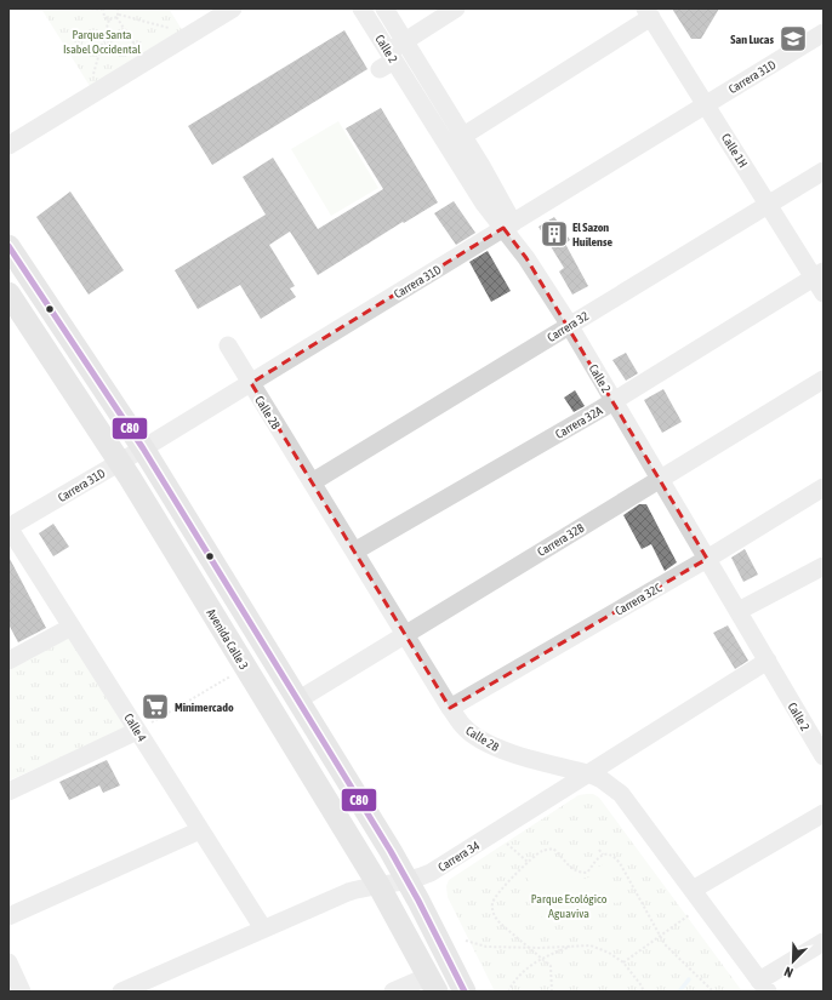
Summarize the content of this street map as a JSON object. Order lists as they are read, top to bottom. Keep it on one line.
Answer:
{"streets":{"main road":["Avenida Calle 3"],"street":["Calle 2","Carrera 31D","Calle 1H","Carrera 32","Calle 2B","Carrera 32A","Carrera 32B","Carrera 32C","Calle 4","Carrera 34"]},"crossings":[["Calle 2","Carrera 31D"],["Calle 2","Carrera 32"],["Calle 2","Carrera 32A"],["Calle 2","Carrera 32B"],["Calle 2","Carrera 32C"],["Calle 2","Carrera 34"],["Carrera 31D","Calle 1H"],["Carrera 31D","Calle 2B"],["Carrera 31D","Avenida Calle 3"],["Carrera 31D","Calle 4"],["Calle 1H","Carrera 32"],["Calle 1H","Carrera 32A"],["Carrera 32","Calle 2B"],["Calle 2B","Carrera 32A"],["Calle 2B","Carrera 32B"],["Calle 2B","Carrera 32C"],["Calle 2B","Carrera 34"],["Avenida Calle 3","Carrera 34"],["Calle 4","Carrera 34"]],"parks":["Parque Santa Isabel Occidental","Parque Ecológico Aguaviva"],"places":{"school or university":["San Lucas"],"building":["El Sazon Huilense"],"supermarket":["Minimercado"]},"lines":["transit line C80"],"north":"bottom left"}
